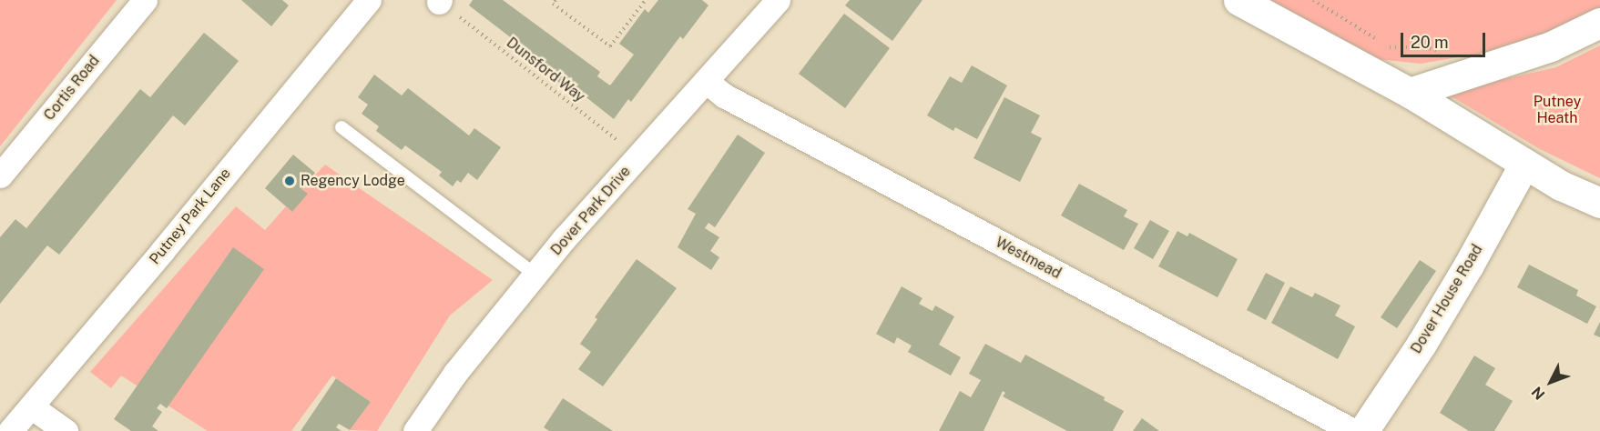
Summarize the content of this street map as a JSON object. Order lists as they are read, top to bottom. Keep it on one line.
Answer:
{"streets":{"street":["Cortis Road","Dover Park Drive","Putney Park Lane","Westmead","Dover House Road"],"path":["Dunsford Way"]},"crossings":[["Dunsford Way","Dover Park Drive"],["Dover Park Drive","Westmead"]],"parks":["Putney Heath"],"places":["Regency Lodge"],"scale_bar":"20 m","north":"bottom left"}
